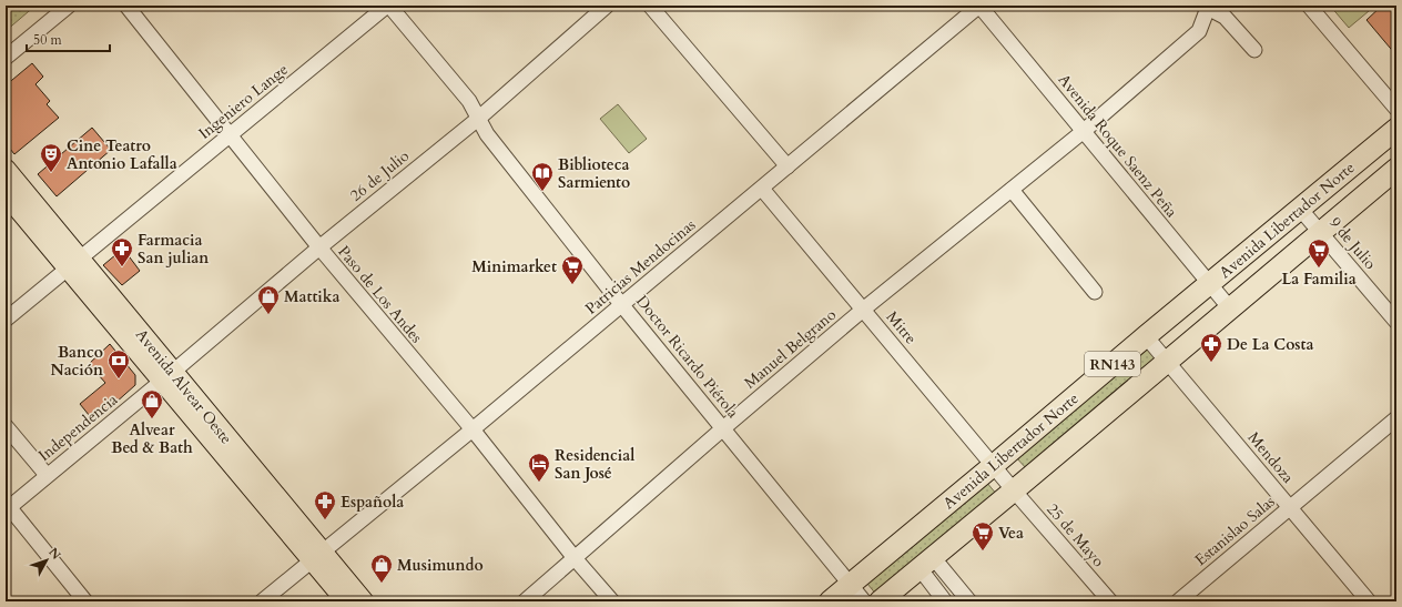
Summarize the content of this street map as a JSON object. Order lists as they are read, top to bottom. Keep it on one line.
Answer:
{"streets":{"highway":["Avenida Libertador Norte","RN143"],"main road":["Avenida Alvear Oeste"],"street":["Ingeniero Lange","Avenida Roque Saenz Peña","26 de Julio","9 de Julio","Patricias Mendocinas","Paso de Los Andes","Mitre","Manuel Belgrano","Doctor Ricardo Piérola","Independencia","Mendoza","Estanislao Salas","25 de Mayo"]},"crossings":[["Ingeniero Lange","Paso de Los Andes"],["Ingeniero Lange","Doctor Ricardo Piérola"],["Ingeniero Lange","Avenida Alvear Oeste"],["Avenida Roque Saenz Peña","Avenida Libertador Norte"],["Avenida Roque Saenz Peña","Patricias Mendocinas"],["Avenida Roque Saenz Peña","Manuel Belgrano"],["26 de Julio","Paso de Los Andes"],["26 de Julio","Doctor Ricardo Piérola"],["26 de Julio","Avenida Alvear Oeste"],["26 de Julio","Independencia"],["Avenida Libertador Norte","9 de Julio"],["Avenida Libertador Norte","Mitre"],["Avenida Libertador Norte","Doctor Ricardo Piérola"],["Avenida Libertador Norte","Mendoza"],["Avenida Libertador Norte","25 de Mayo"],["Patricias Mendocinas","Paso de Los Andes"],["Patricias Mendocinas","Mitre"],["Patricias Mendocinas","Doctor Ricardo Piérola"],["Patricias Mendocinas","Avenida Alvear Oeste"],["Paso de Los Andes","Manuel Belgrano"],["Mitre","Manuel Belgrano"],["Mitre","25 de Mayo"],["Manuel Belgrano","Doctor Ricardo Piérola"],["Avenida Alvear Oeste","Independencia"],["Mendoza","Estanislao Salas"]],"places":{"theatre":["Cine Teatro Antonio Lafalla"],"library":["Biblioteca Sarmiento"],"pharmacy":["Farmacia San julian","De La Costa","Española"],"supermarket":["La Familia","Minimarket","Vea"],"shop":["Mattika","Alvear Bed & Bath","Musimundo"],"bank":["Banco Nación"],"hotel":["Residencial San José"]},"scale_bar":"50 m","north":"top right"}
